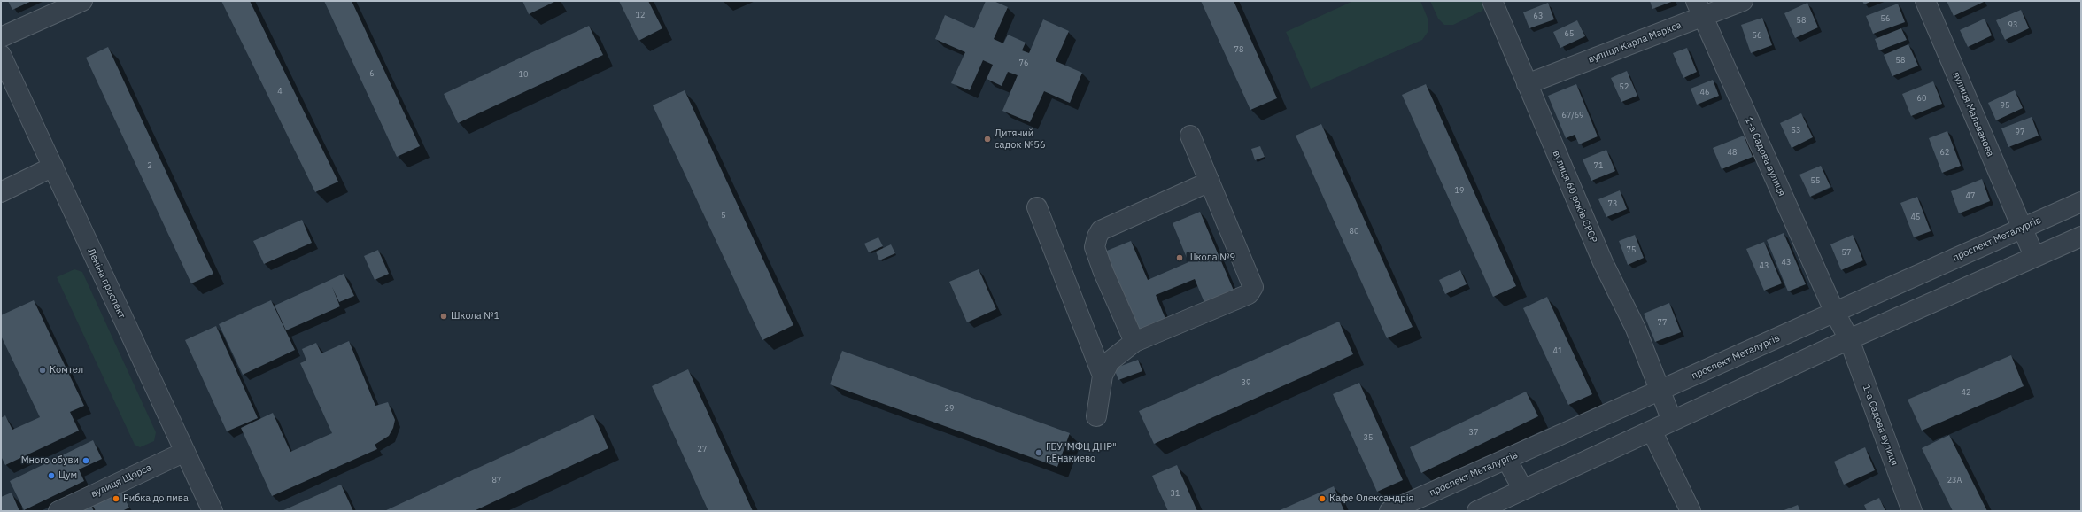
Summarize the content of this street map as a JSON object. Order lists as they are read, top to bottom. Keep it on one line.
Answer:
{"streets":{"street":["вулиця Карла Маркса","вулиця Мальванова","1-а Садова вулиця","вулиця 60 років СРСР","проспект Металургів","Леніна проспект","вулиця Щорса"]},"crossings":[["вулиця Карла Маркса","1-а Садова вулиця"],["вулиця Карла Маркса","вулиця 60 років СРСР"],["вулиця Мальванова","проспект Металургів"],["1-а Садова вулиця","проспект Металургів"],["вулиця 60 років СРСР","проспект Металургів"],["Леніна проспект","вулиця Щорса"]],"places":["Дитячий садок №56","Школа №9","Школа №1","Комтел","ГБУ\"МФЦ ДНР\" г.Енакиево","Много обуви","Цум","Рибка до пива","Кафе Олександрія"],"house_numbers":["12","63","56","58","93","65","56","78","58","76","6","10","52","4","46","60","95","67/69","53","97","48","62","2","71","55","19","47","73","5","45","80","75","57","43","43","77","41","39","42","29","37","35","27","87","23А","31"]}
